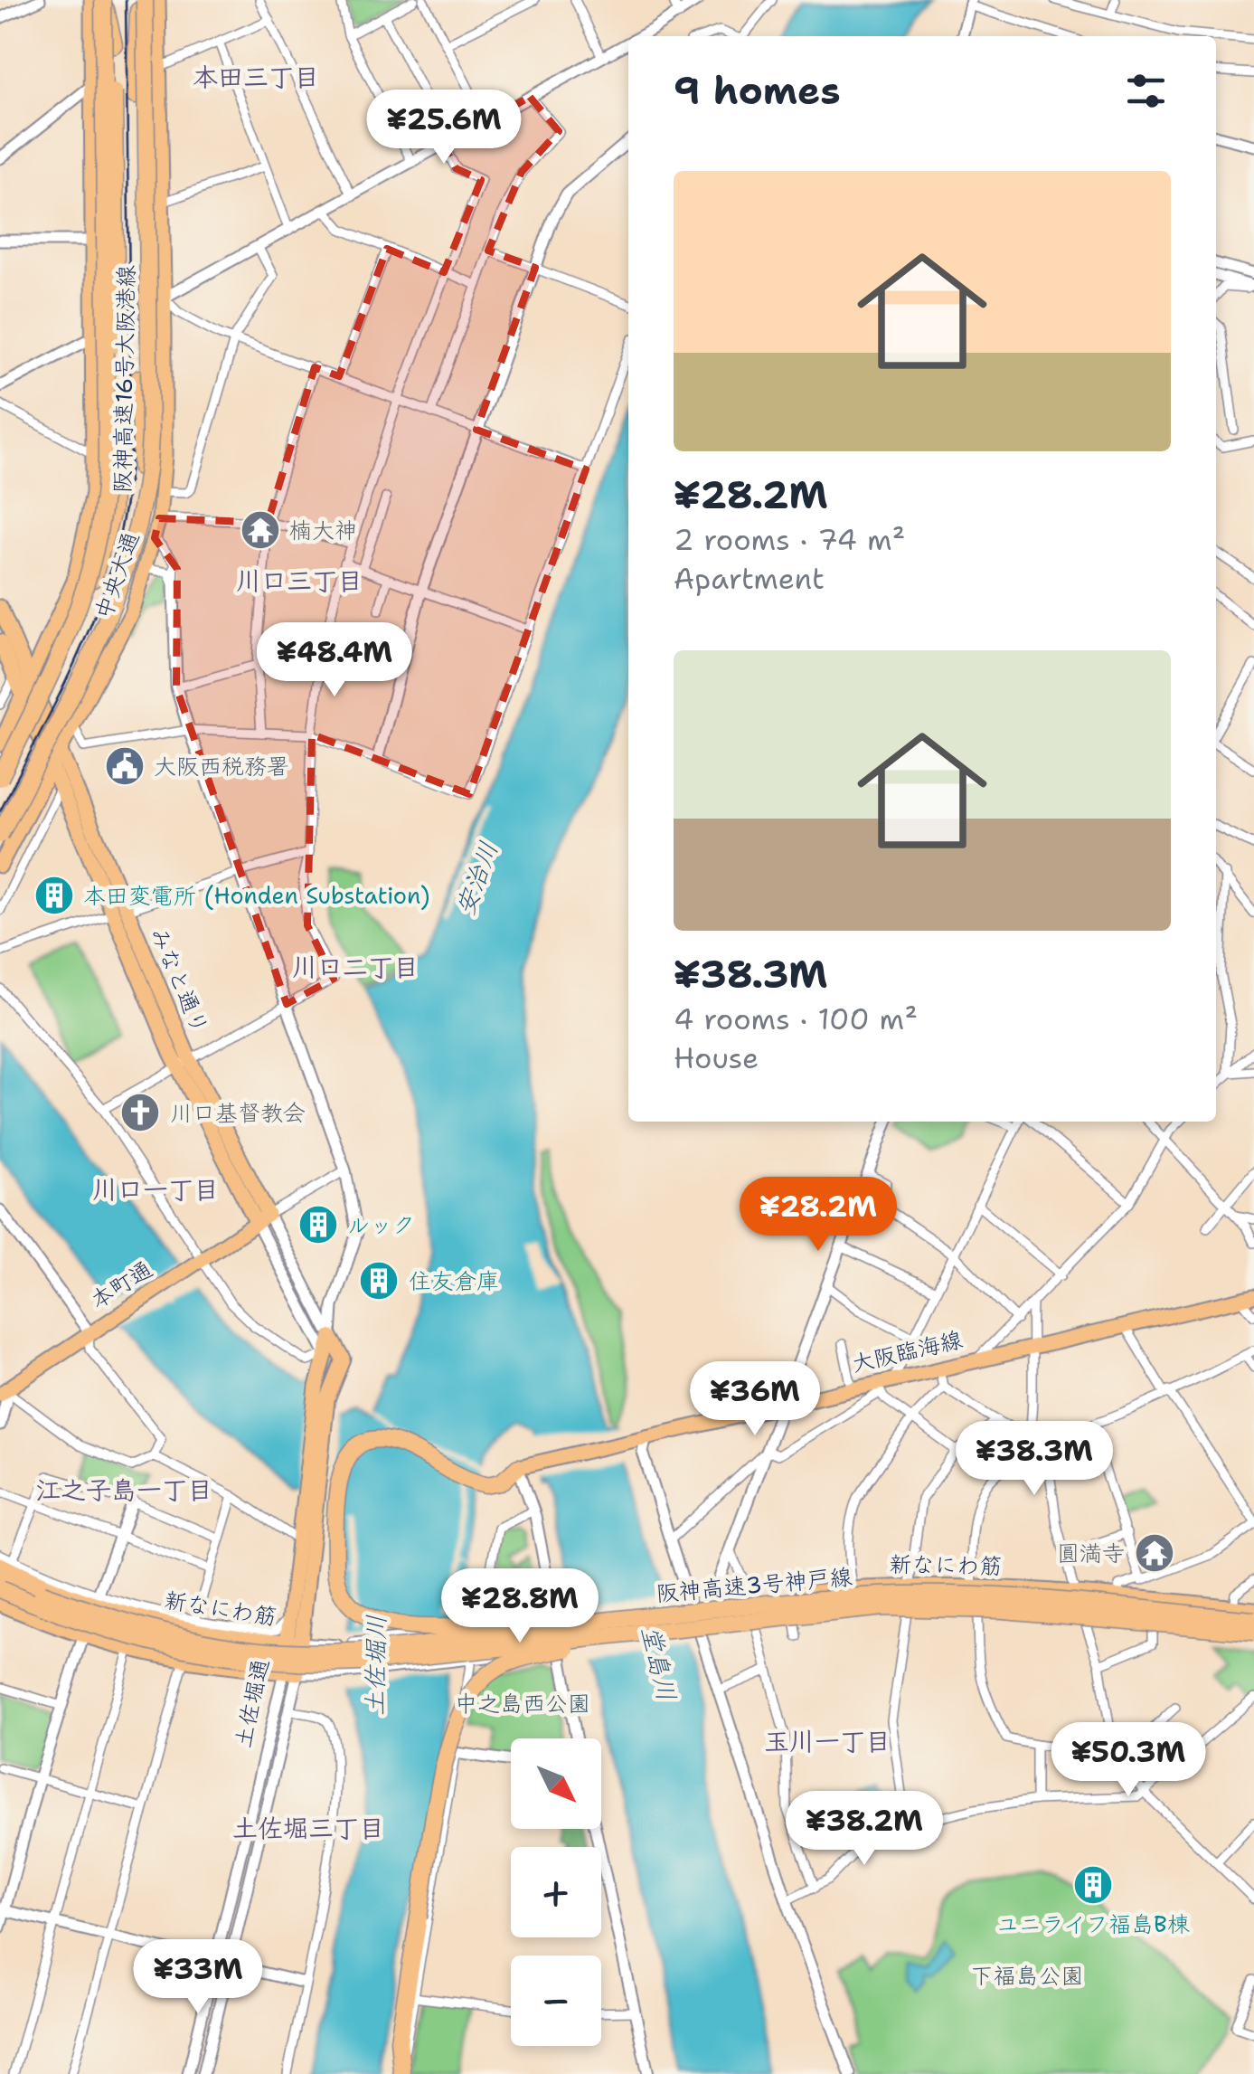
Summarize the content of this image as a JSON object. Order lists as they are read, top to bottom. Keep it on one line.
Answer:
{"streets":{"highway":["阪神高速16号大阪港線","阪神高速3号神戸線"],"main road":["中央大通","みなと通り","本町通","大阪臨海線","新なにわ筋","土佐堀通"]},"crossings":[["中央大通","みなと通り"],["みなと通り","本町通"],["みなと通り","土佐堀通"],["新なにわ筋","阪神高速3号神戸線"],["新なにわ筋","土佐堀通"]],"districts":["本田三丁目","川口三丁目","川口二丁目","川口一丁目","江之子島一丁目","玉川一丁目","土佐堀三丁目"],"water":["安治川","堂島川","土佐堀川"],"parks":["中之島西公園","下福島公園"],"places":{"temple":["楠大神","圓満寺"],"public building":["大阪西税務署"],"building":["本田変電所 (Honden Substation)","ルック","住友倉庫","ユニライフ福島B棟"],"church":["川口基督教会"]},"north":"bottom right","page":{"heading":"9 homes","price":["¥25.6M","¥48.4M","¥28.2M","¥36M","¥38.3M","¥28.8M","¥50.3M","¥38.2M","¥33M"],"list":[{"name":"¥28.2M","note":"2 rooms · 74 m² · Apartment"},{"name":"¥38.3M","note":"4 rooms · 100 m² · House"}],"map_buttons":["+","−"]}}
